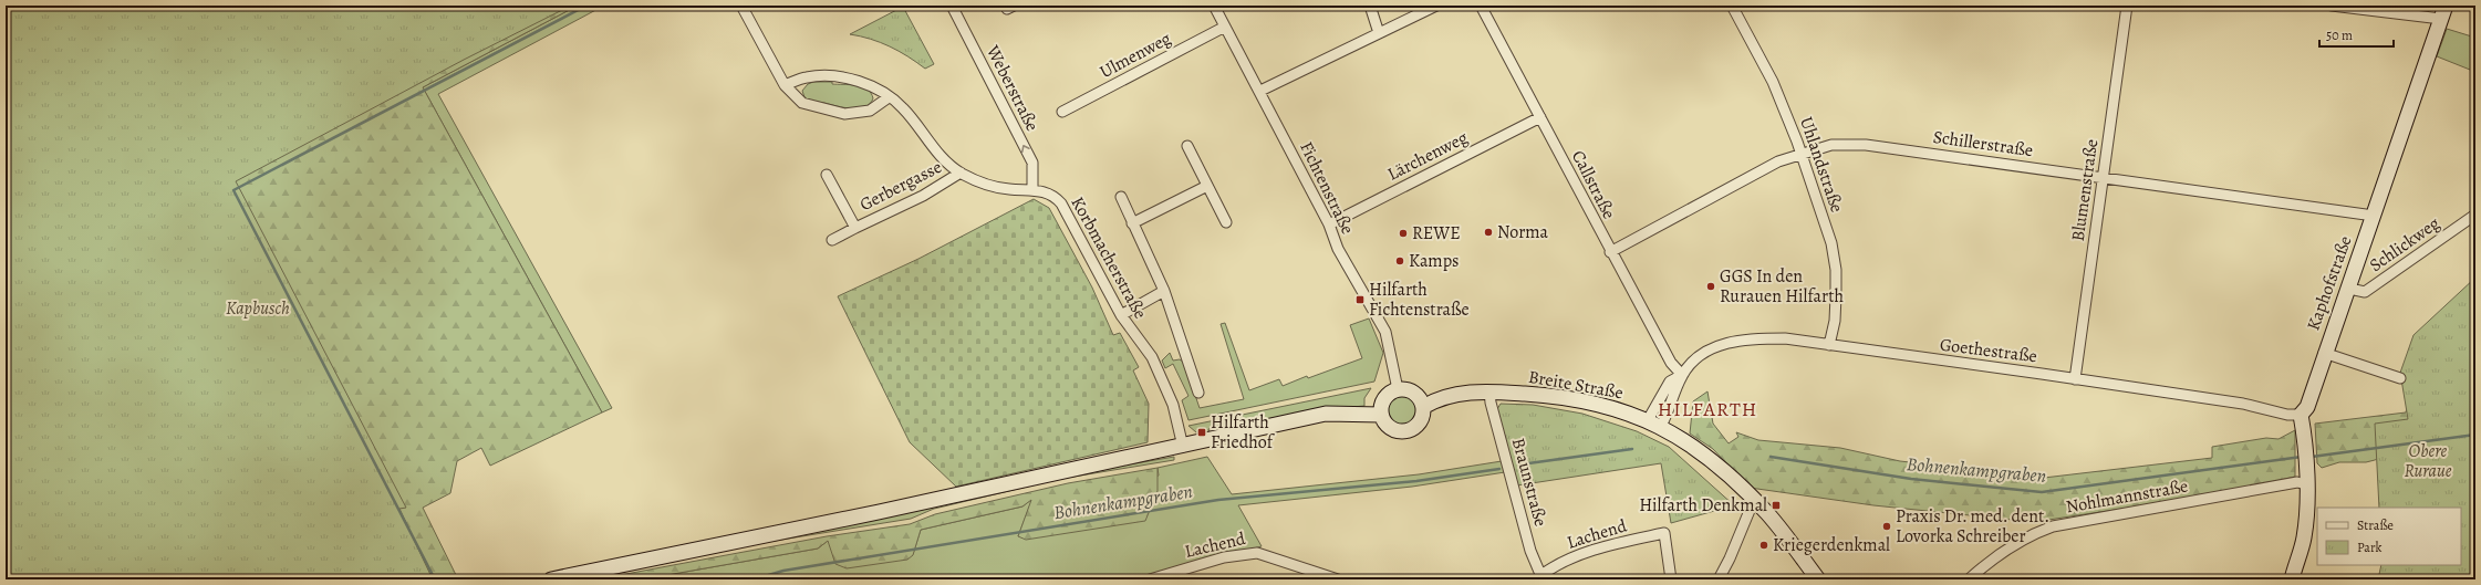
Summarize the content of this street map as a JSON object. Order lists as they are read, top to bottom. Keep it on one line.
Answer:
{"streets":{"main road":["Kaphofstraße","Breite Straße"],"street":["Ulmenweg","Weberstraße","Schillerstraße","Lärchenweg","Uhlandstraße","Callstraße","Gerbergasse","Fichtenstraße","Blumenstraße","Schlickweg","Korbmacherstraße","Goethestraße","Braunstraße","Nohlmannstraße","Lachend"]},"crossings":[["Ulmenweg","Fichtenstraße"],["Weberstraße","Korbmacherstraße"],["Schillerstraße","Uhlandstraße"],["Schillerstraße","Callstraße"],["Schillerstraße","Blumenstraße"],["Schillerstraße","Kaphofstraße"],["Lärchenweg","Callstraße"],["Lärchenweg","Fichtenstraße"],["Uhlandstraße","Goethestraße"],["Callstraße","Goethestraße"],["Gerbergasse","Korbmacherstraße"],["Fichtenstraße","Breite Straße"],["Blumenstraße","Goethestraße"],["Schlickweg","Kaphofstraße"],["Kaphofstraße","Goethestraße"],["Goethestraße","Breite Straße"],["Breite Straße","Braunstraße"],["Braunstraße","Lachend"]],"one_way":["Weberstraße"],"districts":["HILFARTH"],"water":["Bohnenkampgraben"],"parks":["Kapbusch","Obere Ruraue"],"places":{"other":["Norma","REWE","Kamps","GGS In den Rurauen Hilfarth","Praxis Dr. med. dent. Lovorka Schreiber","Kriegerdenkmal"],"transit":["Hilfarth Fichtenstraße","Hilfarth Friedhof","Hilfarth Denkmal"]},"legend":["Straße","Park"],"scale_bar":"50 m"}
